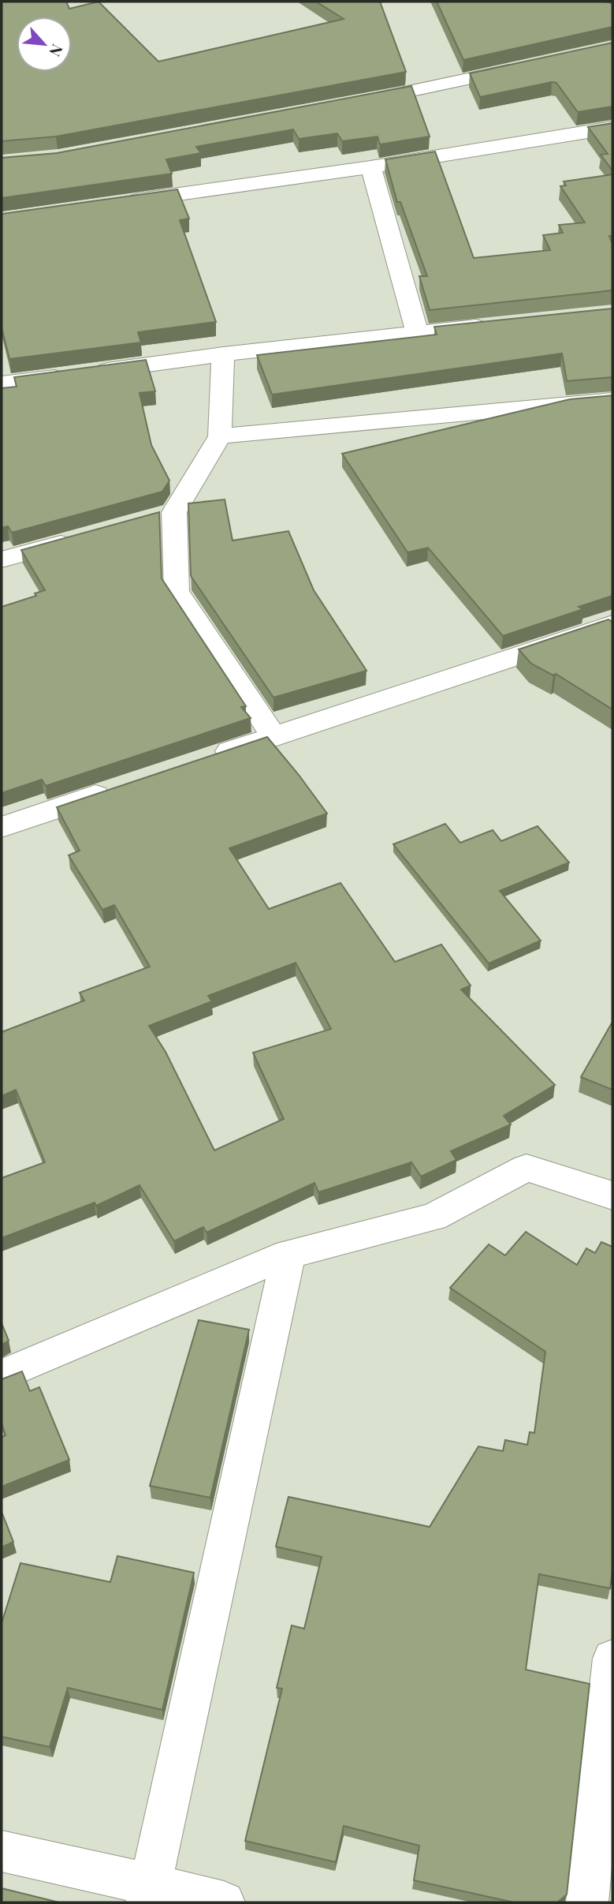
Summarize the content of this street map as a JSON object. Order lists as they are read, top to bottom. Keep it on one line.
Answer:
{"north":"bottom right"}
